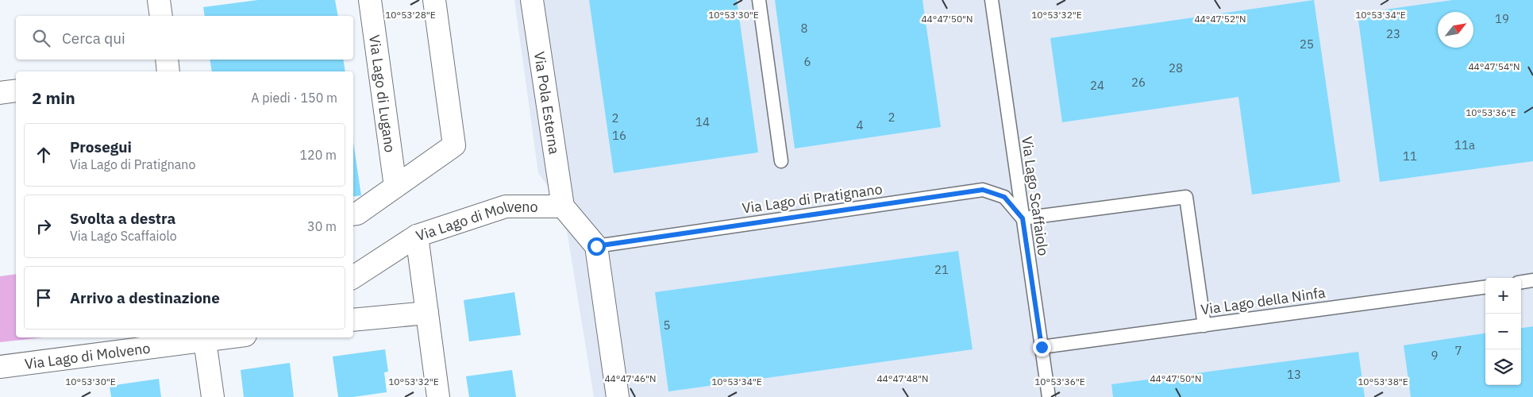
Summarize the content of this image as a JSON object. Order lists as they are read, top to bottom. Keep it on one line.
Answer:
{"streets":{"street":["Via Lago di Lugano","Via Pola Esterna","Via Lago di Molveno"],"lane":["Via Lago Scaffaiolo","Via Lago di Pratignano","Via Lago della Ninfa"]},"crossings":[["Via Pola Esterna","Via Lago di Molveno"],["Via Lago Scaffaiolo","Via Lago di Pratignano"],["Via Lago Scaffaiolo","Via Lago della Ninfa"]],"house_numbers":["19","8","23","25","6","28","26","24","2","2","14","4","16","11a","11","21","5","7","9","13"],"north":"top right","page":{"search":"Cerca qui","heading":["2 min","A piedi · 150 m"],"list":[["Prosegui","Via Lago di Pratignano","120 m"],["Svolta a destra","Via Lago Scaffaiolo","30 m"],"Arrivo a destinazione"],"map_buttons":["+","−"]},"coordinates":["10°53'30\"E","10°53'28\"E","10°53'32\"E","10°53'34\"E","44°47'50\"N","44°47'52\"N","44°47'54\"N","10°53'36\"E","44°47'46\"N","44°47'48\"N","10°53'38\"E"]}
